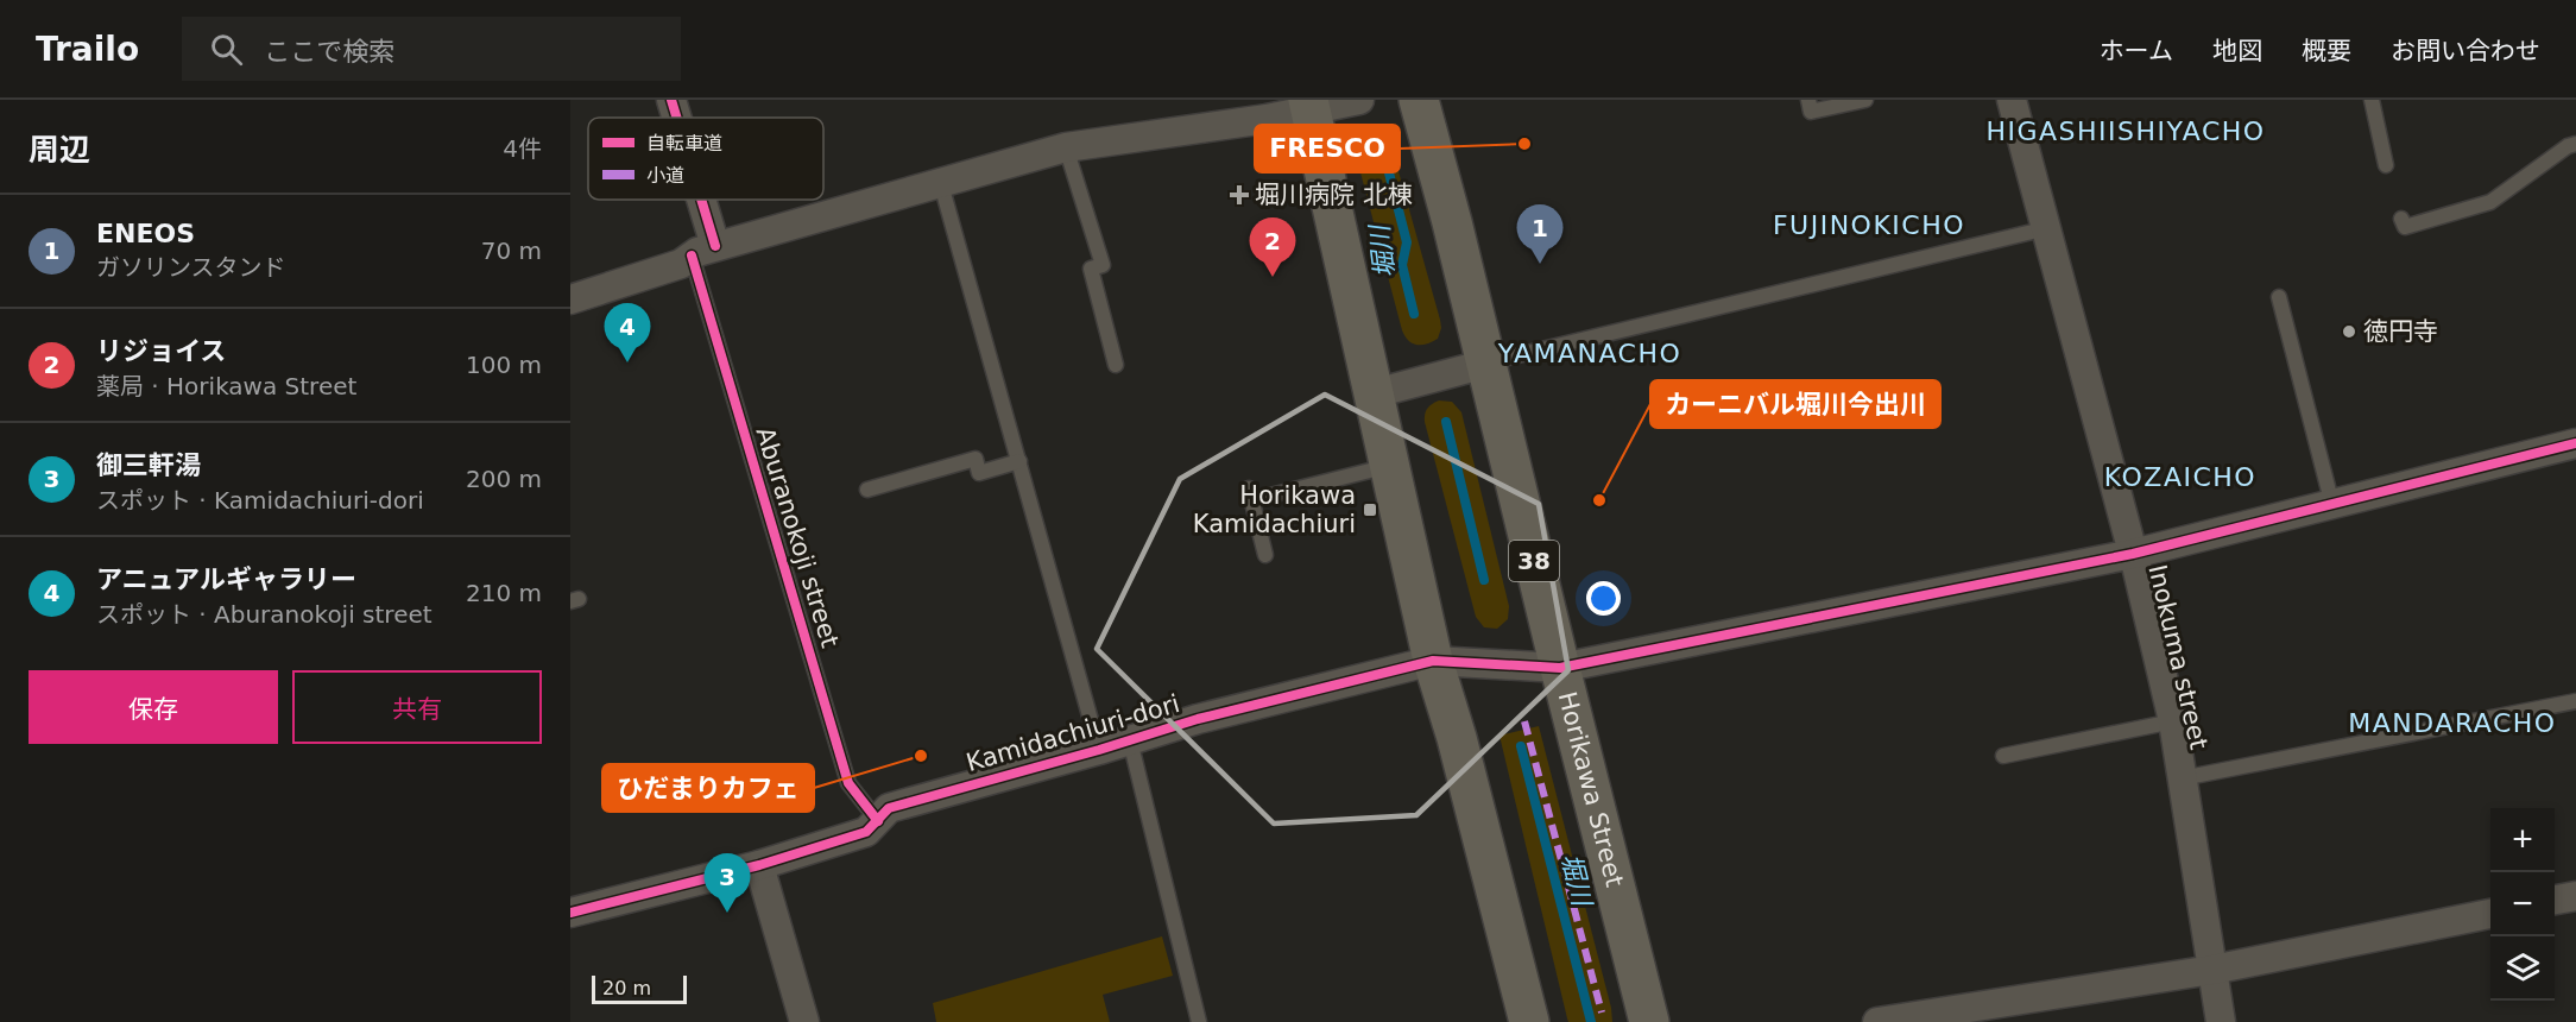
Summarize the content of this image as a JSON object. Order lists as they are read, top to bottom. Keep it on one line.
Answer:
{"streets":{"main road":["38","Horikawa Street"],"street":["Aburanokoji street","Inokuma street","Kamidachiuri-dori"]},"crossings":[["Aburanokoji street","Kamidachiuri-dori"],["Inokuma street","Kamidachiuri-dori"],["Kamidachiuri-dori","Horikawa Street"]],"districts":["HIGASHIISHIYACHO","FUJINOKICHO","YAMANACHO","KOZAICHO","MANDARACHO"],"water":["堀川"],"places":{"other":["FRESCO","徳円寺","カーニバル堀川今出川","ひだまりカフェ"],"health":["堀川病院 北棟"],"transit":["Horikawa Kamidachiuri"]},"legend":["自転車道","小道"],"scale_bar":"20 m","page":{"header":"Trailo","search":"ここで検索","nav":["ホーム","地図","概要","お問い合わせ"],"heading":["周辺","4件"],"list":[{"mark":"1","name":"ENEOS","note":"ガソリンスタンド","value":"70 m"},{"mark":"2","name":"リジョイス","note":"薬局 · Horikawa Street","value":"100 m"},{"mark":"3","name":"御三軒湯","note":"スポット · Kamidachiuri-dori","value":"200 m"},{"mark":"4","name":"アニュアルギャラリー","note":"スポット · Aburanokoji street","value":"210 m"}],"pins":["1","2","4","3"],"buttons":["保存","共有"],"map_buttons":["+","−"],"scale":"20 m"}}
